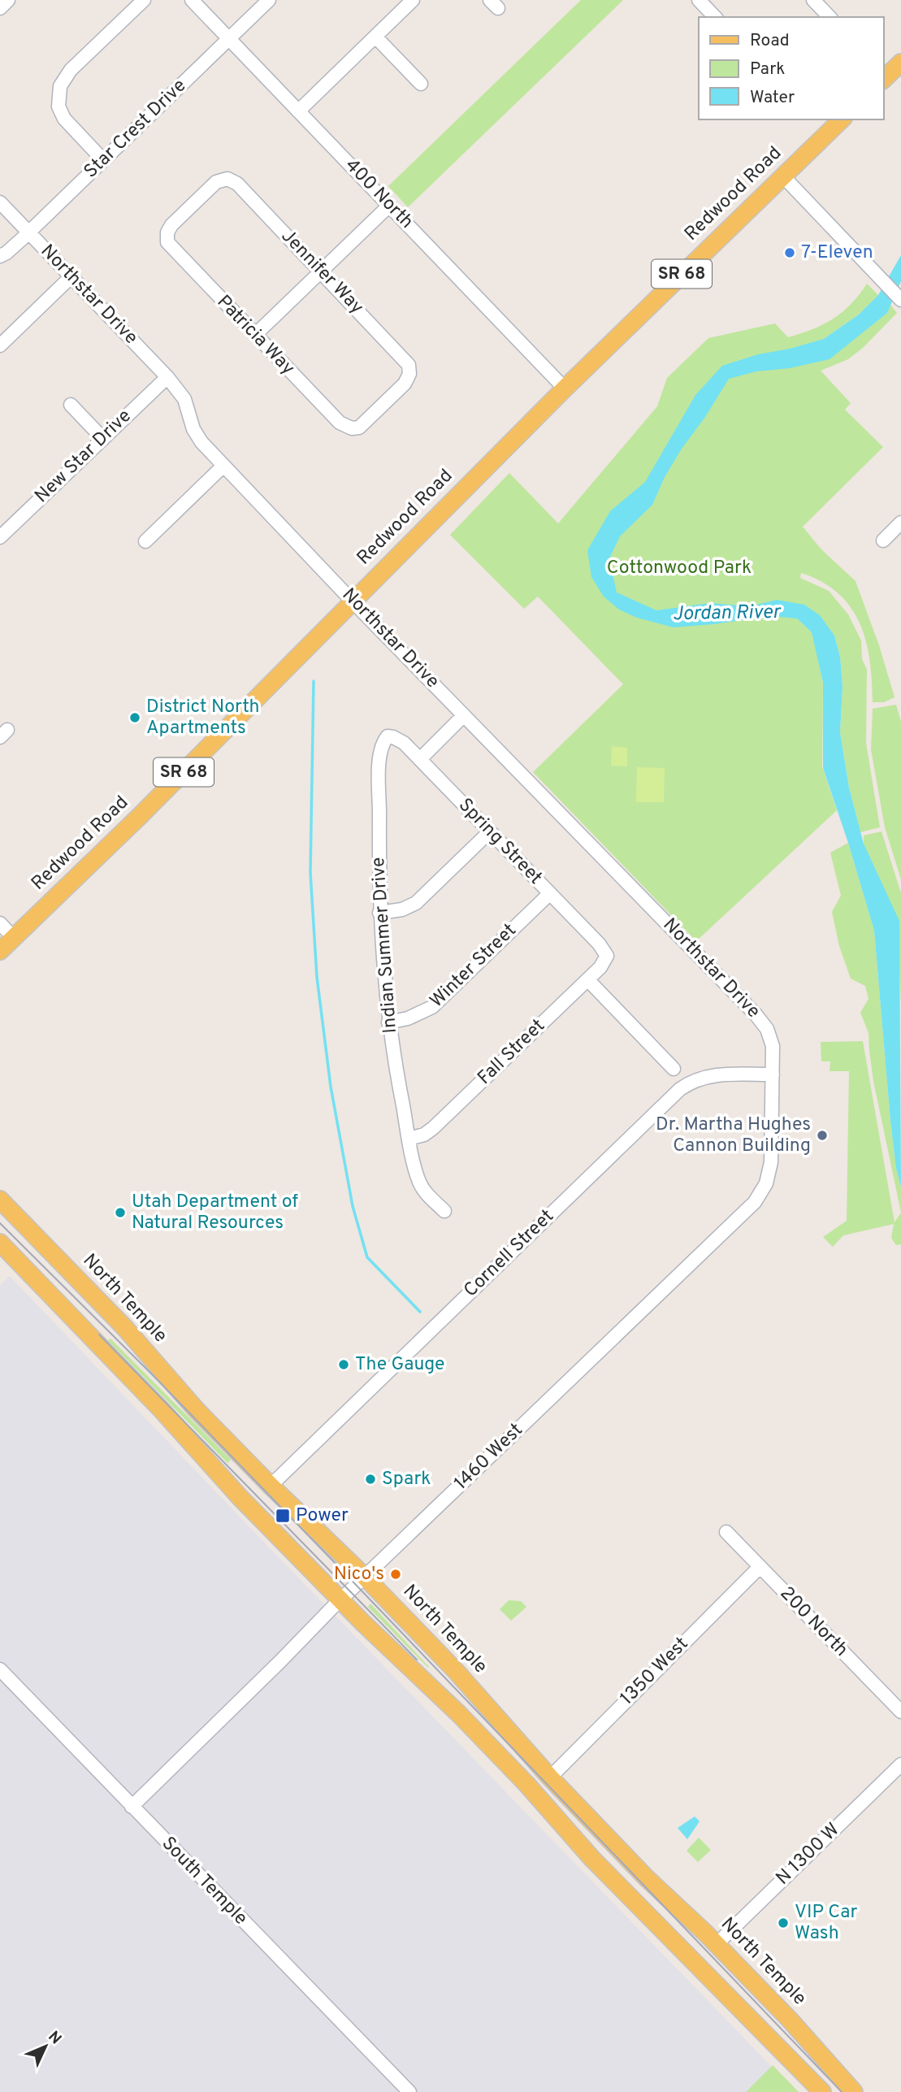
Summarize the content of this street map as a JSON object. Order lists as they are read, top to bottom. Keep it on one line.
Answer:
{"streets":{"main road":["Redwood Road","SR 68","North Temple"],"street":["Star Crest Drive","400 North","Jennifer Way","Northstar Drive","Patricia Way","New Star Drive","Spring Street","Indian Summer Drive","Winter Street","Fall Street","Cornell Street","1460 West","200 North","1350 West","N 1300 W","South Temple"]},"crossings":[["Star Crest Drive","400 North"],["Star Crest Drive","Northstar Drive"],["400 North","Redwood Road"],["Redwood Road","Northstar Drive"],["Jennifer Way","Patricia Way"],["Northstar Drive","New Star Drive"],["Northstar Drive","Cornell Street"],["Northstar Drive","1460 West"],["Spring Street","Indian Summer Drive"],["Spring Street","Winter Street"],["Spring Street","Fall Street"],["Indian Summer Drive","Winter Street"],["Indian Summer Drive","Fall Street"],["Cornell Street","North Temple"],["Cornell Street","1460 West"],["North Temple","1460 West"],["North Temple","1350 West"],["North Temple","N 1300 W"],["1460 West","South Temple"],["200 North","1350 West"]],"water":["Jordan River"],"parks":["Cottonwood Park"],"places":{"other":["7-Eleven","District North Apartments","Dr. Martha Hughes Cannon Building","Utah Department of Natural Resources","The Gauge","Spark","Nico's","VIP Car Wash"],"transit":["Power"]},"legend":["Road","Park","Water"],"north":"top right"}
